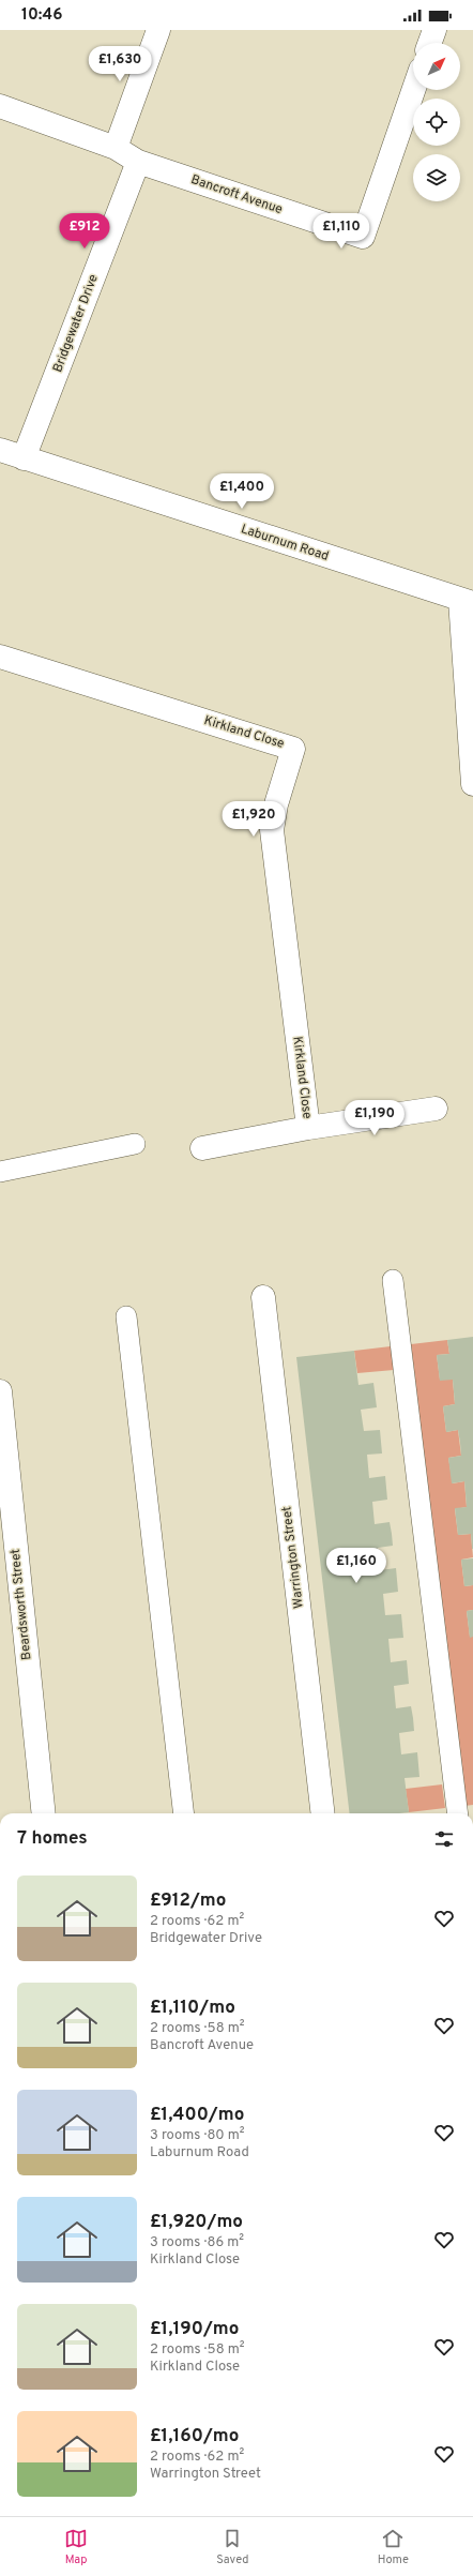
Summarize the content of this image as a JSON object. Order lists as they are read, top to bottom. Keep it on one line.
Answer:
{"streets":{"street":["Bancroft Avenue","Bridgewater Drive","Laburnum Road","Kirkland Close","Warrington Street","Beardsworth Street"]},"crossings":[["Bancroft Avenue","Bridgewater Drive"],["Bridgewater Drive","Laburnum Road"]],"north":"top right","page":{"status":"10:46","price":["£1,630","£912","£1,110","£1,400","£1,920","£1,190","£1,160"],"heading":"7 homes","list":[{"name":"£912/mo","note":"2 rooms · 62 m² · Bridgewater Drive"},{"name":"£1,110/mo","note":"2 rooms · 58 m² · Bancroft Avenue"},{"name":"£1,400/mo","note":"3 rooms · 80 m² · Laburnum Road"},{"name":"£1,920/mo","note":"3 rooms · 86 m² · Kirkland Close"},{"name":"£1,190/mo","note":"2 rooms · 58 m² · Kirkland Close"},{"name":"£1,160/mo","note":"2 rooms · 62 m² · Warrington Street"}],"tabs":["Map","Saved","Home"]}}
